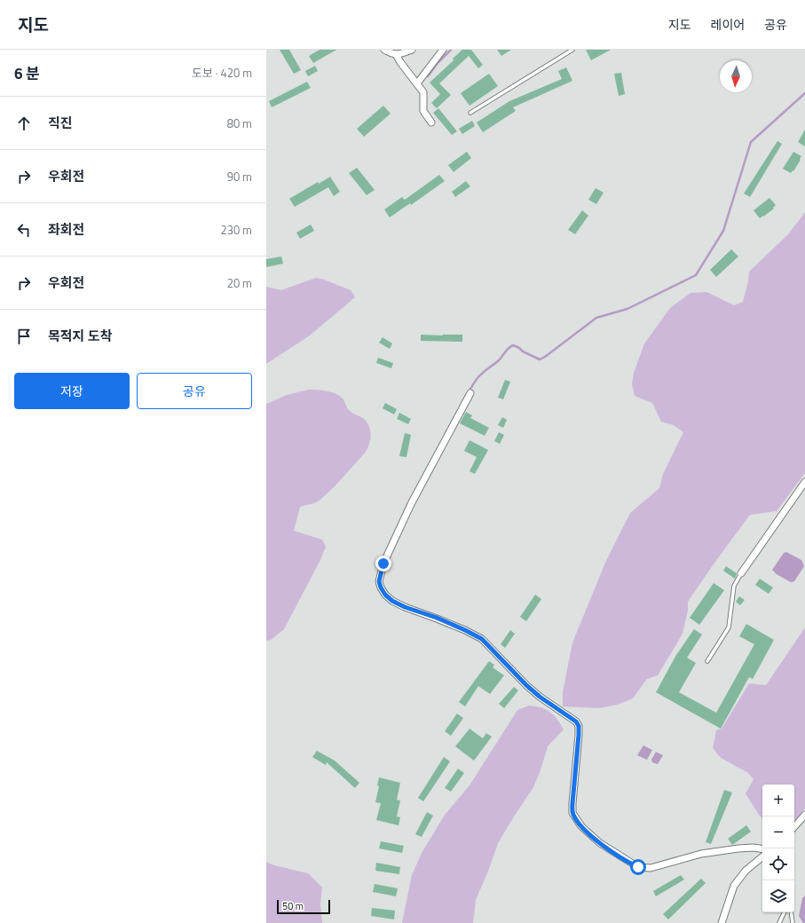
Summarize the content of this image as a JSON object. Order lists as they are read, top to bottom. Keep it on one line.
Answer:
{"scale_bar":"50 m","north":"bottom","page":{"header":"지도","nav":["지도","레이어","공유"],"heading":["6 분","도보 · 420 m"],"list":[["직진","80 m"],["우회전","90 m"],["좌회전","230 m"],["우회전","20 m"],"목적지 도착"],"buttons":["저장","공유"],"map_buttons":["+","−"],"scale":"50 m"}}
